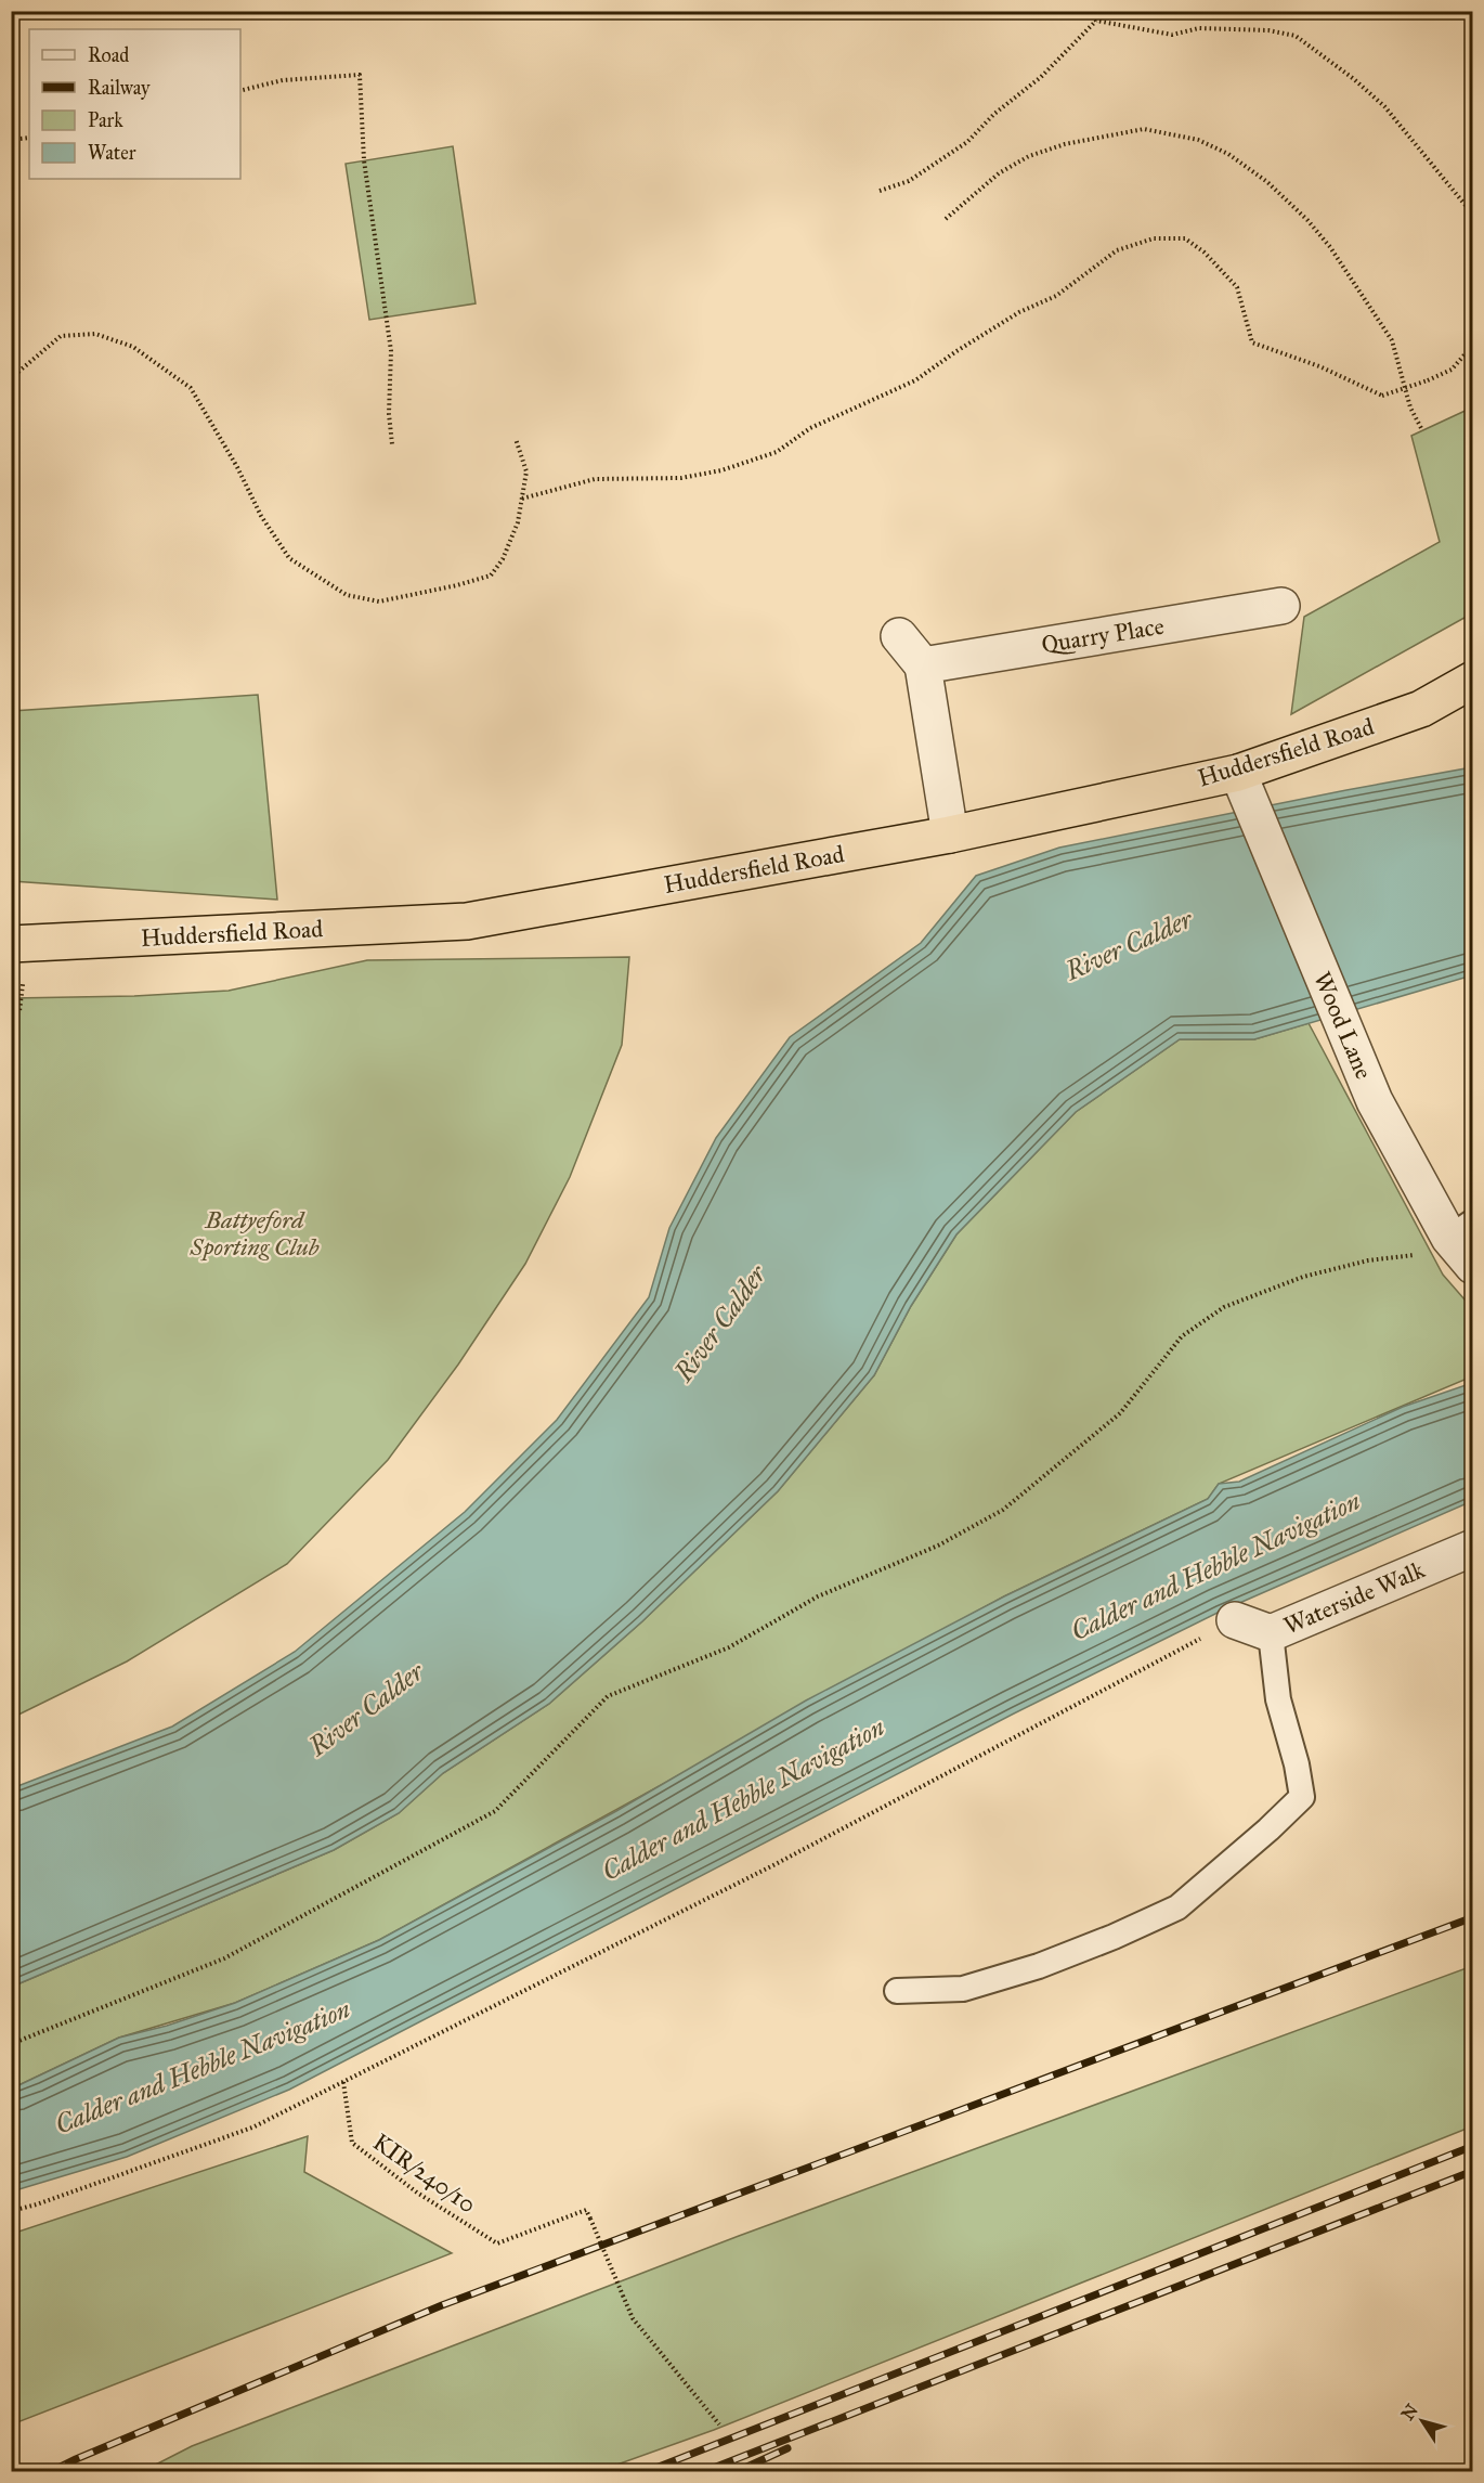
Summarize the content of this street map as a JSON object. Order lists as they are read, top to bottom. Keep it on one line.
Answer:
{"streets":{"highway":["Huddersfield Road"],"street":["Quarry Place","Wood Lane","Waterside Walk"],"path":["KIR/240/10"]},"crossings":[["Huddersfield Road","Wood Lane"]],"water":["River Calder","Calder and Hebble Navigation"],"parks":["Battyeford Sporting Club"],"legend":["Road","Railway","Park","Water"],"north":"top left"}
